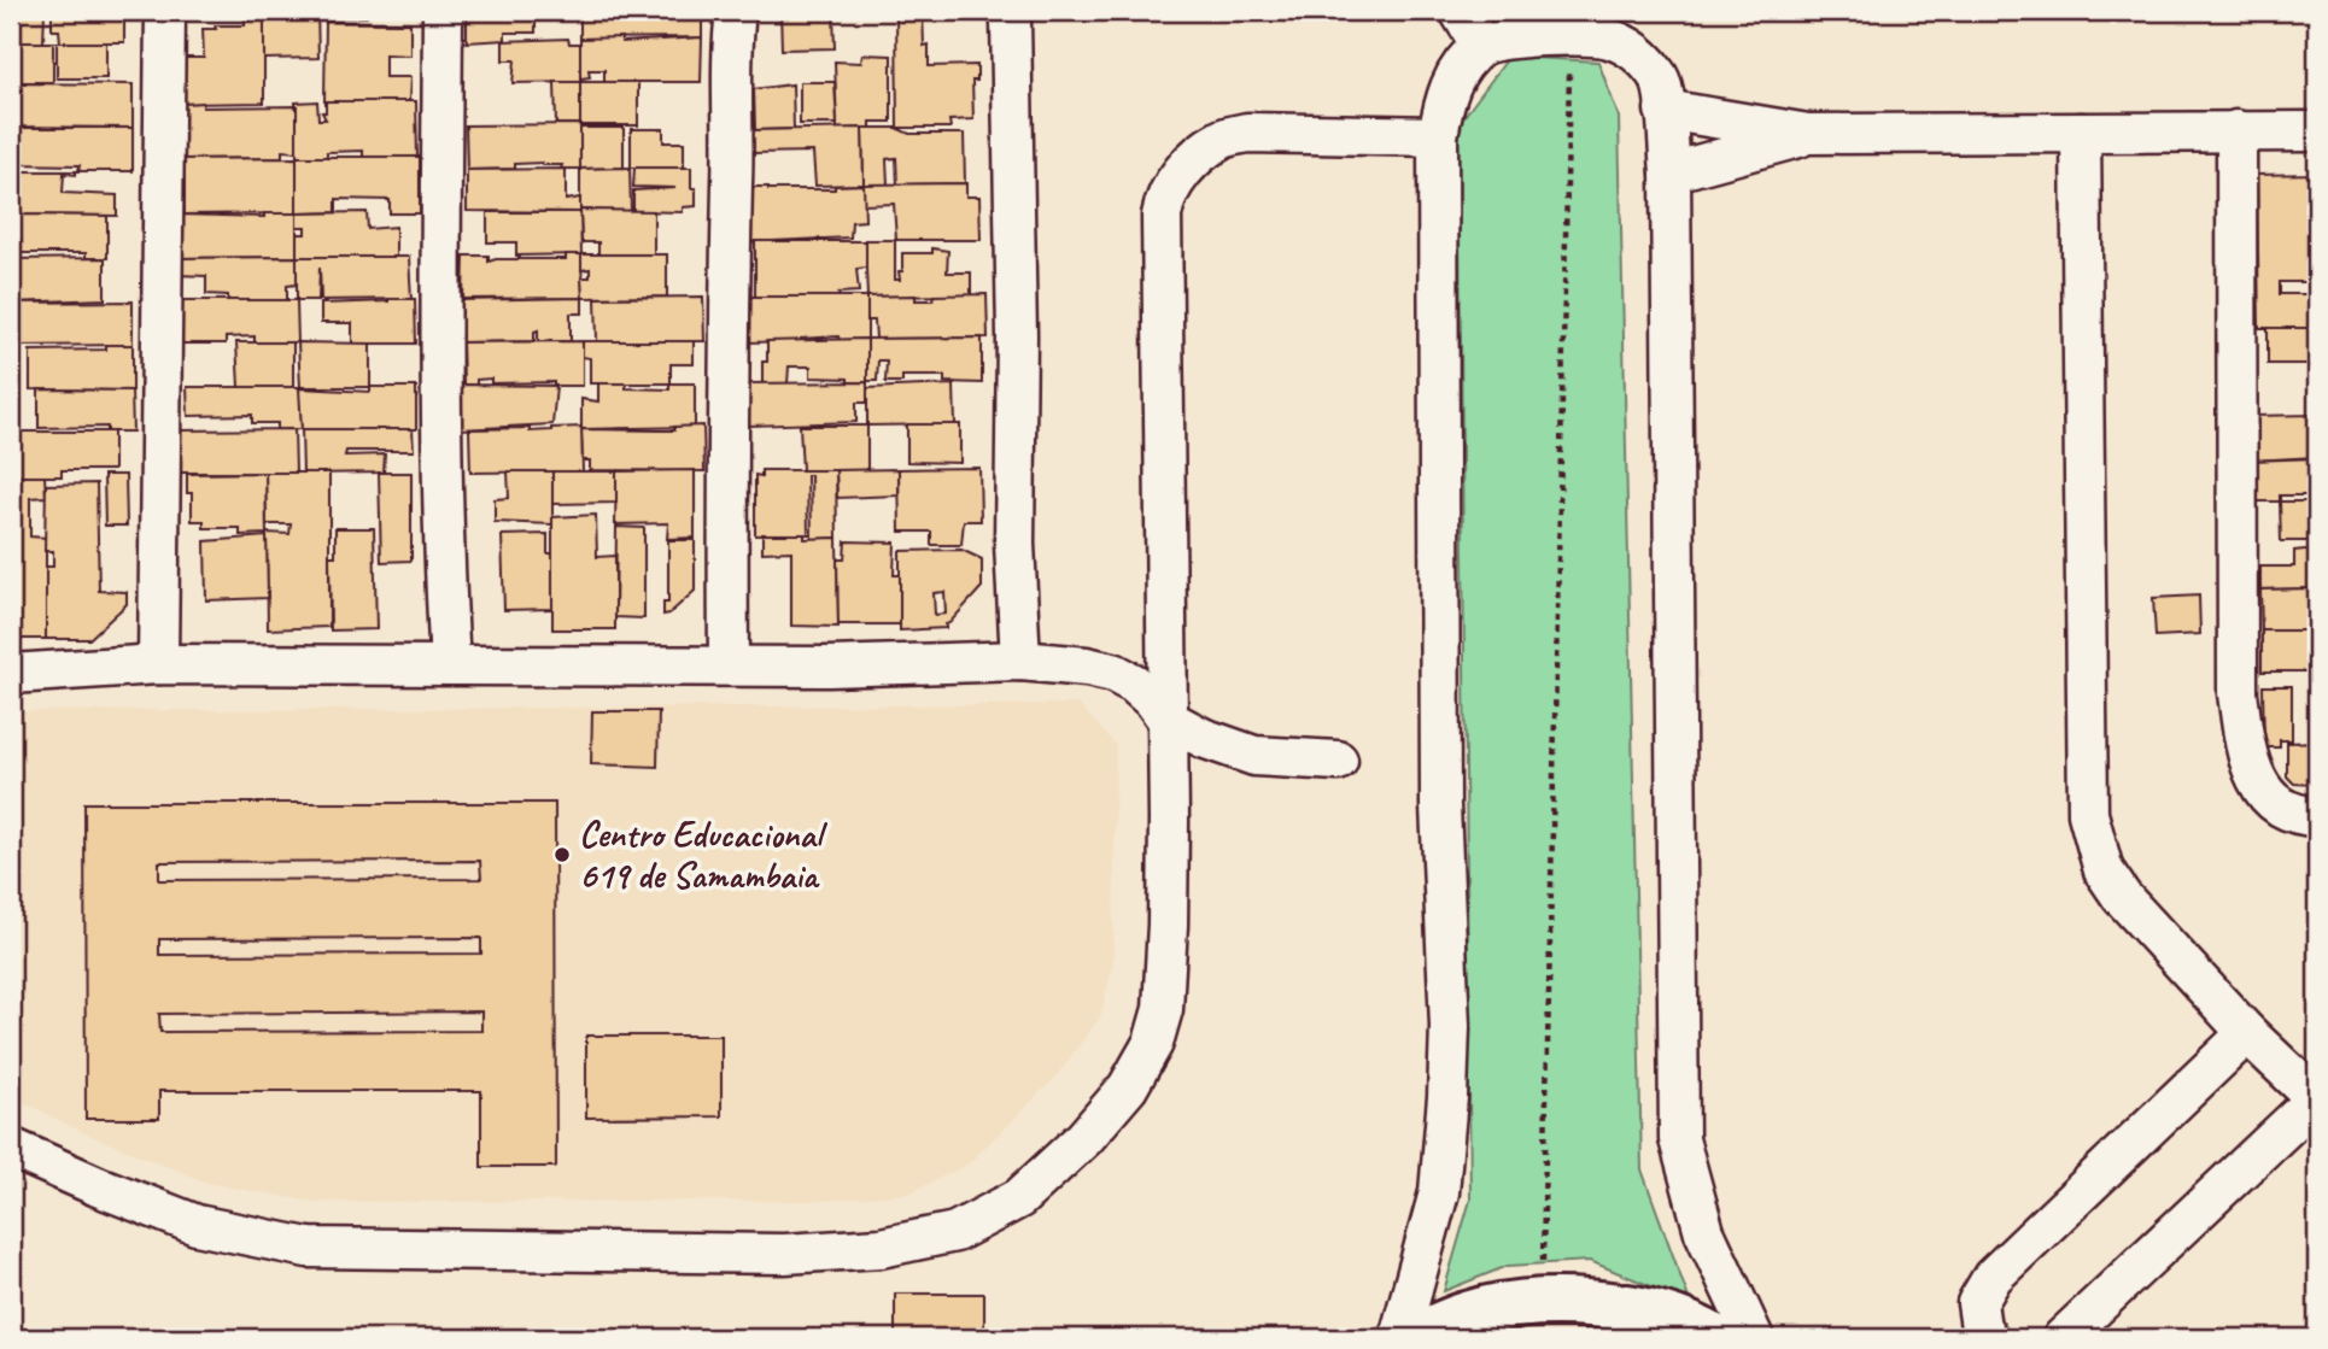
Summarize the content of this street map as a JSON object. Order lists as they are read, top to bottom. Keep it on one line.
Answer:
{"places":["Centro Educacional 619 de Samambaia"]}
